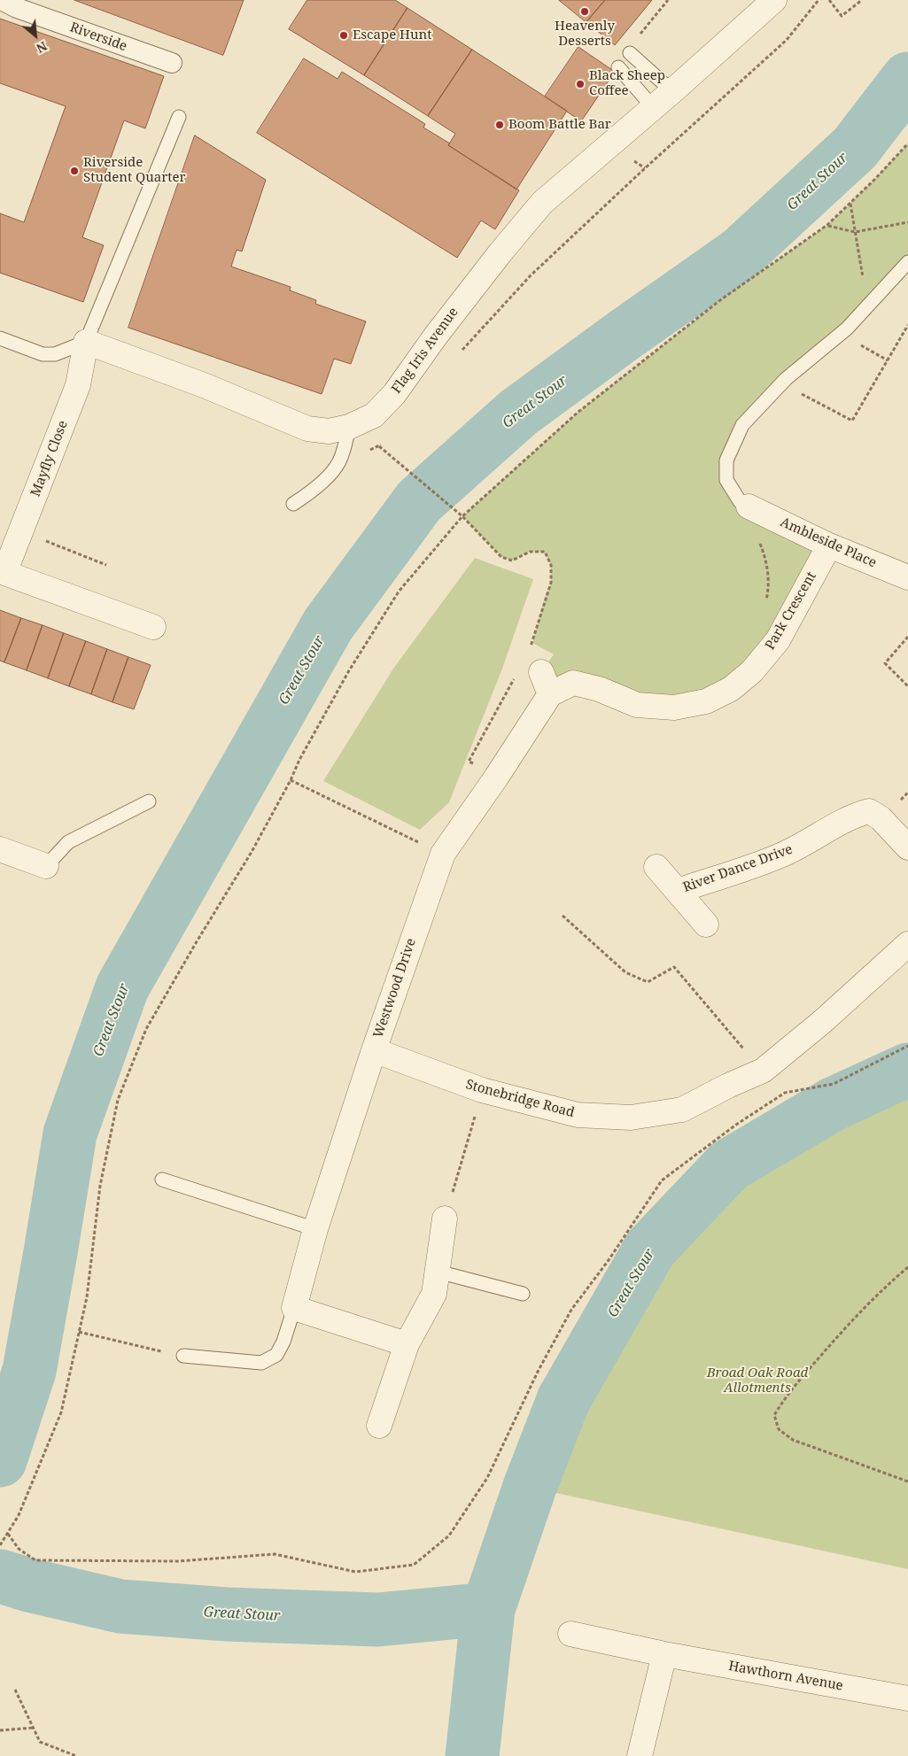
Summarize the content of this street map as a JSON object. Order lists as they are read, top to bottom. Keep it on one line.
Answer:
{"streets":{"street":["Riverside","Flag Iris Avenue","Mayfly Close","Ambleside Place","Park Crescent","River Dance Drive","Westwood Drive","Stonebridge Road","Hawthorn Avenue"]},"crossings":[["Flag Iris Avenue","Mayfly Close"],["Ambleside Place","Park Crescent"],["Park Crescent","Westwood Drive"],["Westwood Drive","Stonebridge Road"]],"water":["Great Stour"],"parks":["Broad Oak Road Allotments"],"places":["Heavenly Desserts","Escape Hunt","Black Sheep Coffee","Boom Battle Bar","Riverside Student Quarter"],"north":"bottom right"}
